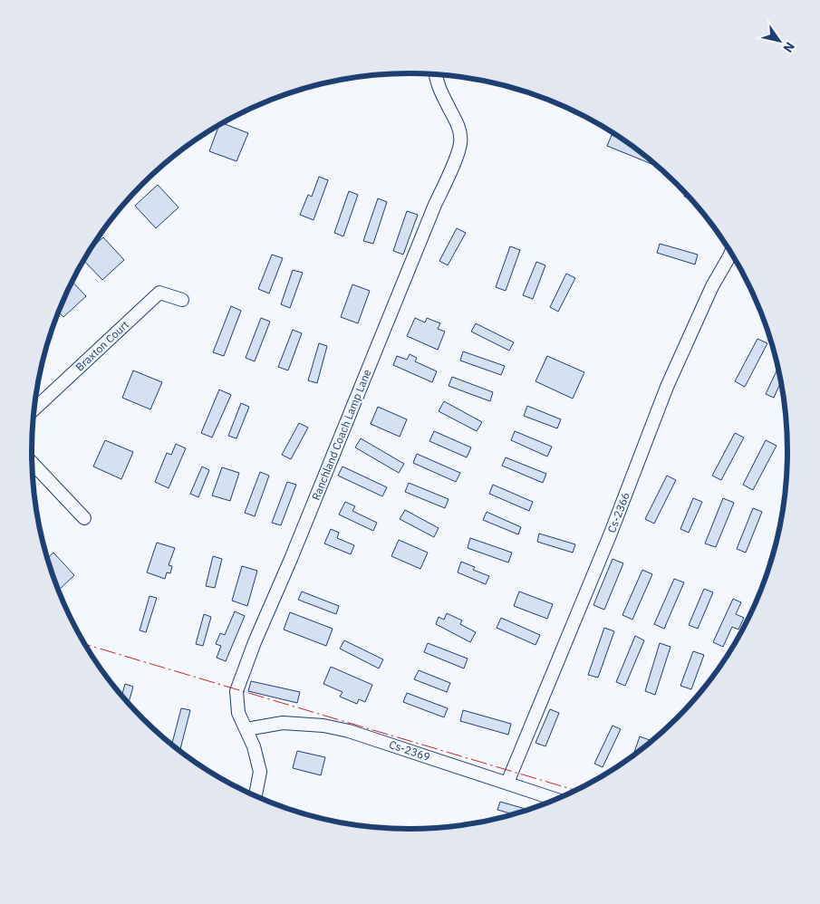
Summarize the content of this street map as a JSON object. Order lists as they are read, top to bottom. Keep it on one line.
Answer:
{"streets":{"street":["Braxton Court","Ranchland Coach Lamp Lane","Cs-2366","Cs-2369"]},"crossings":[["Ranchland Coach Lamp Lane","Cs-2369"],["Cs-2366","Cs-2369"]],"north":"bottom right"}
